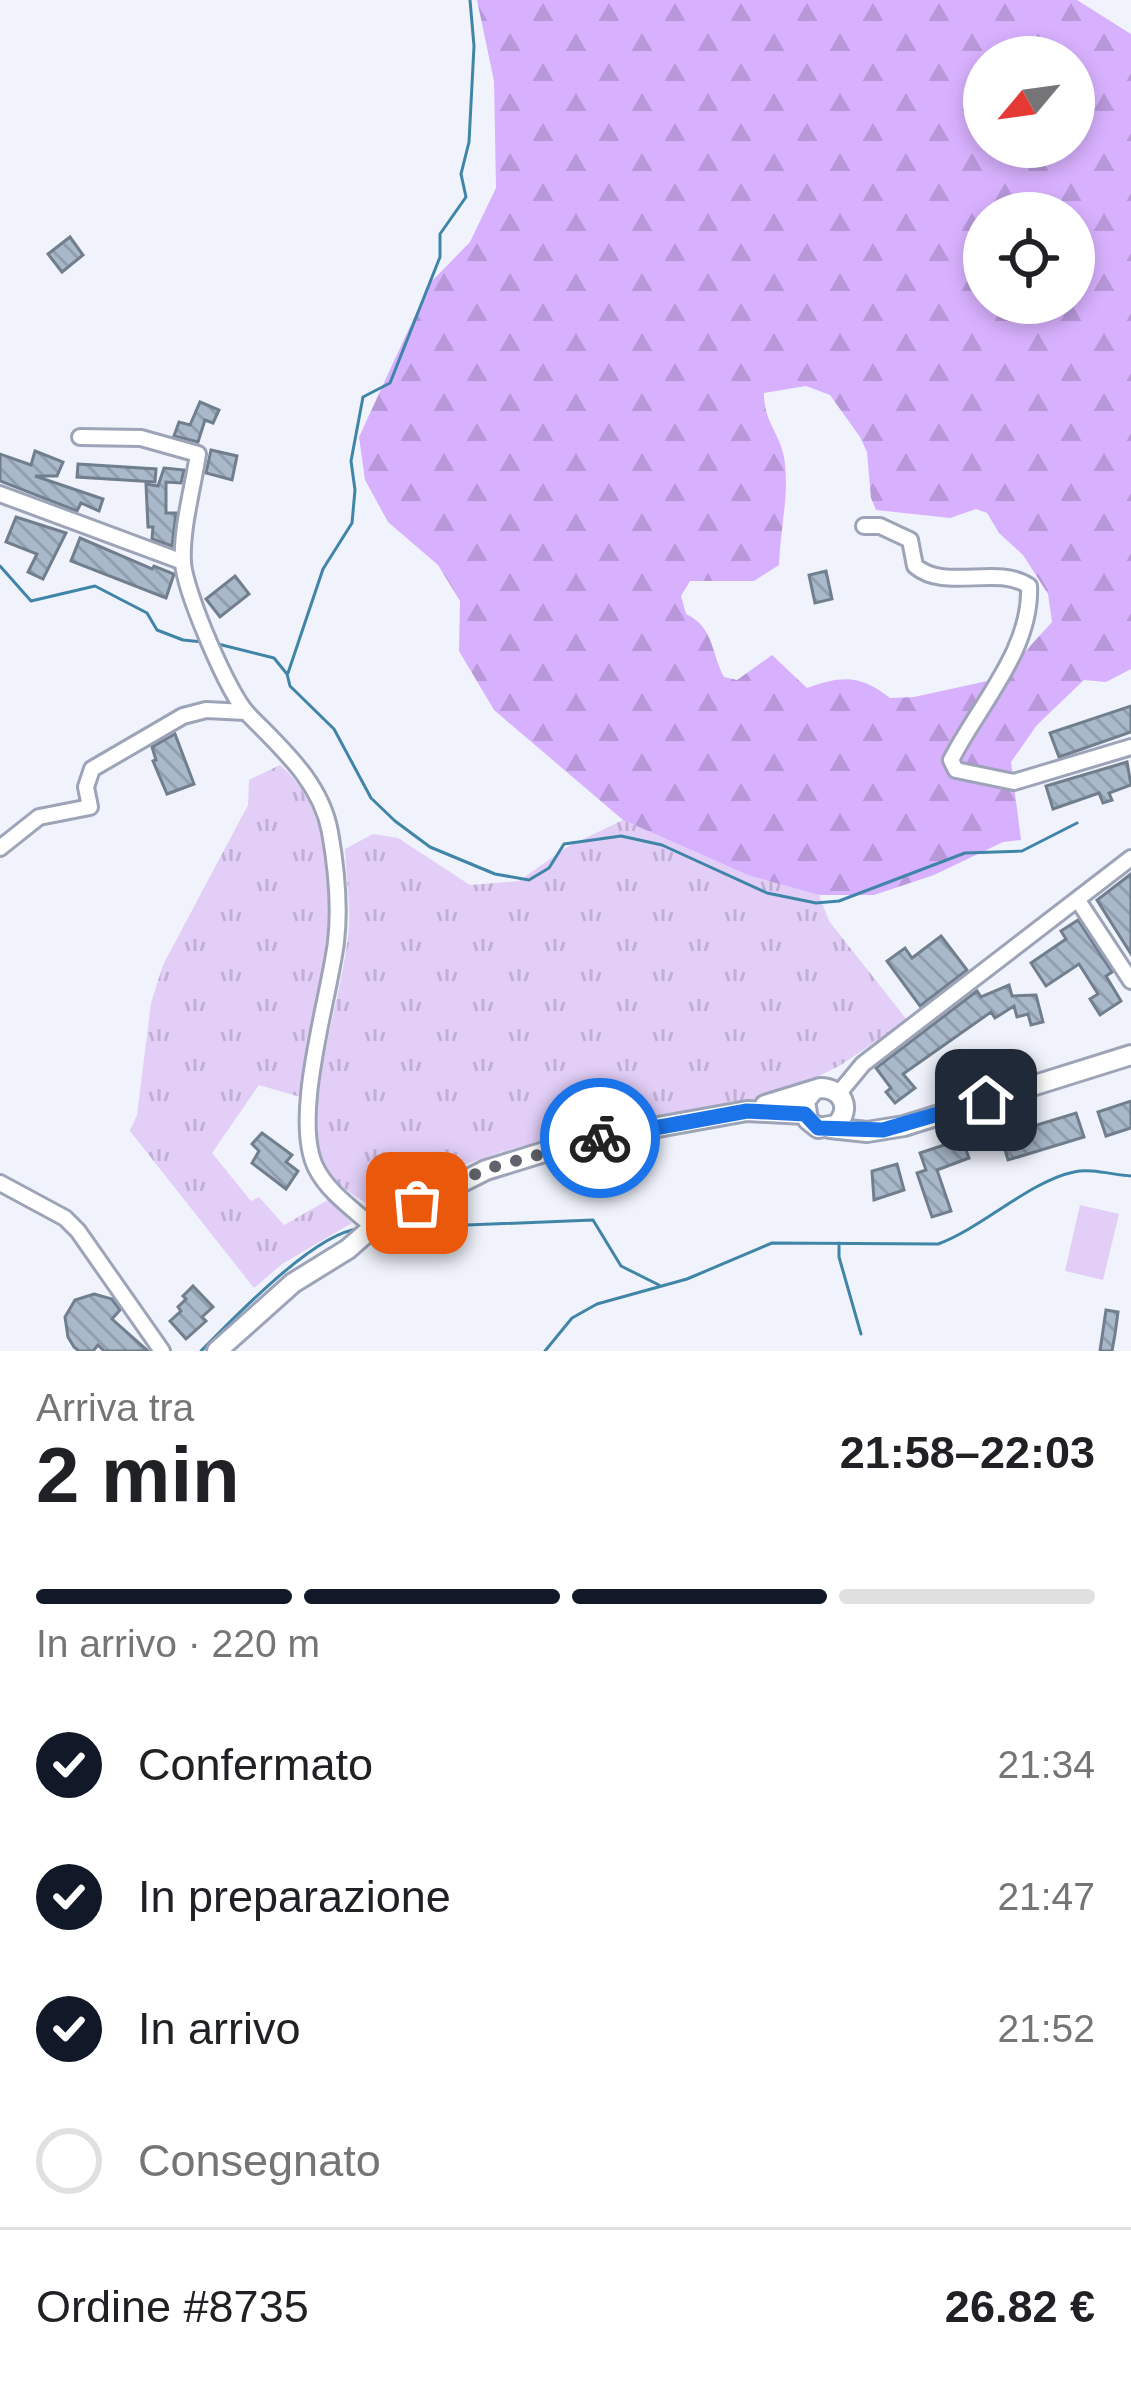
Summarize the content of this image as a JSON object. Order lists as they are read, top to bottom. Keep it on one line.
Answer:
{"north":"bottom left","page":{"heading":["2 min","Arriva tra","21:58–22:03"],"panel":["Ordine #8735","26.82 €"],"bar":"In arrivo · 220 m","list":[["Confermato","21:34"],["In preparazione","21:47"],["In arrivo","21:52"],"Consegnato"]}}
